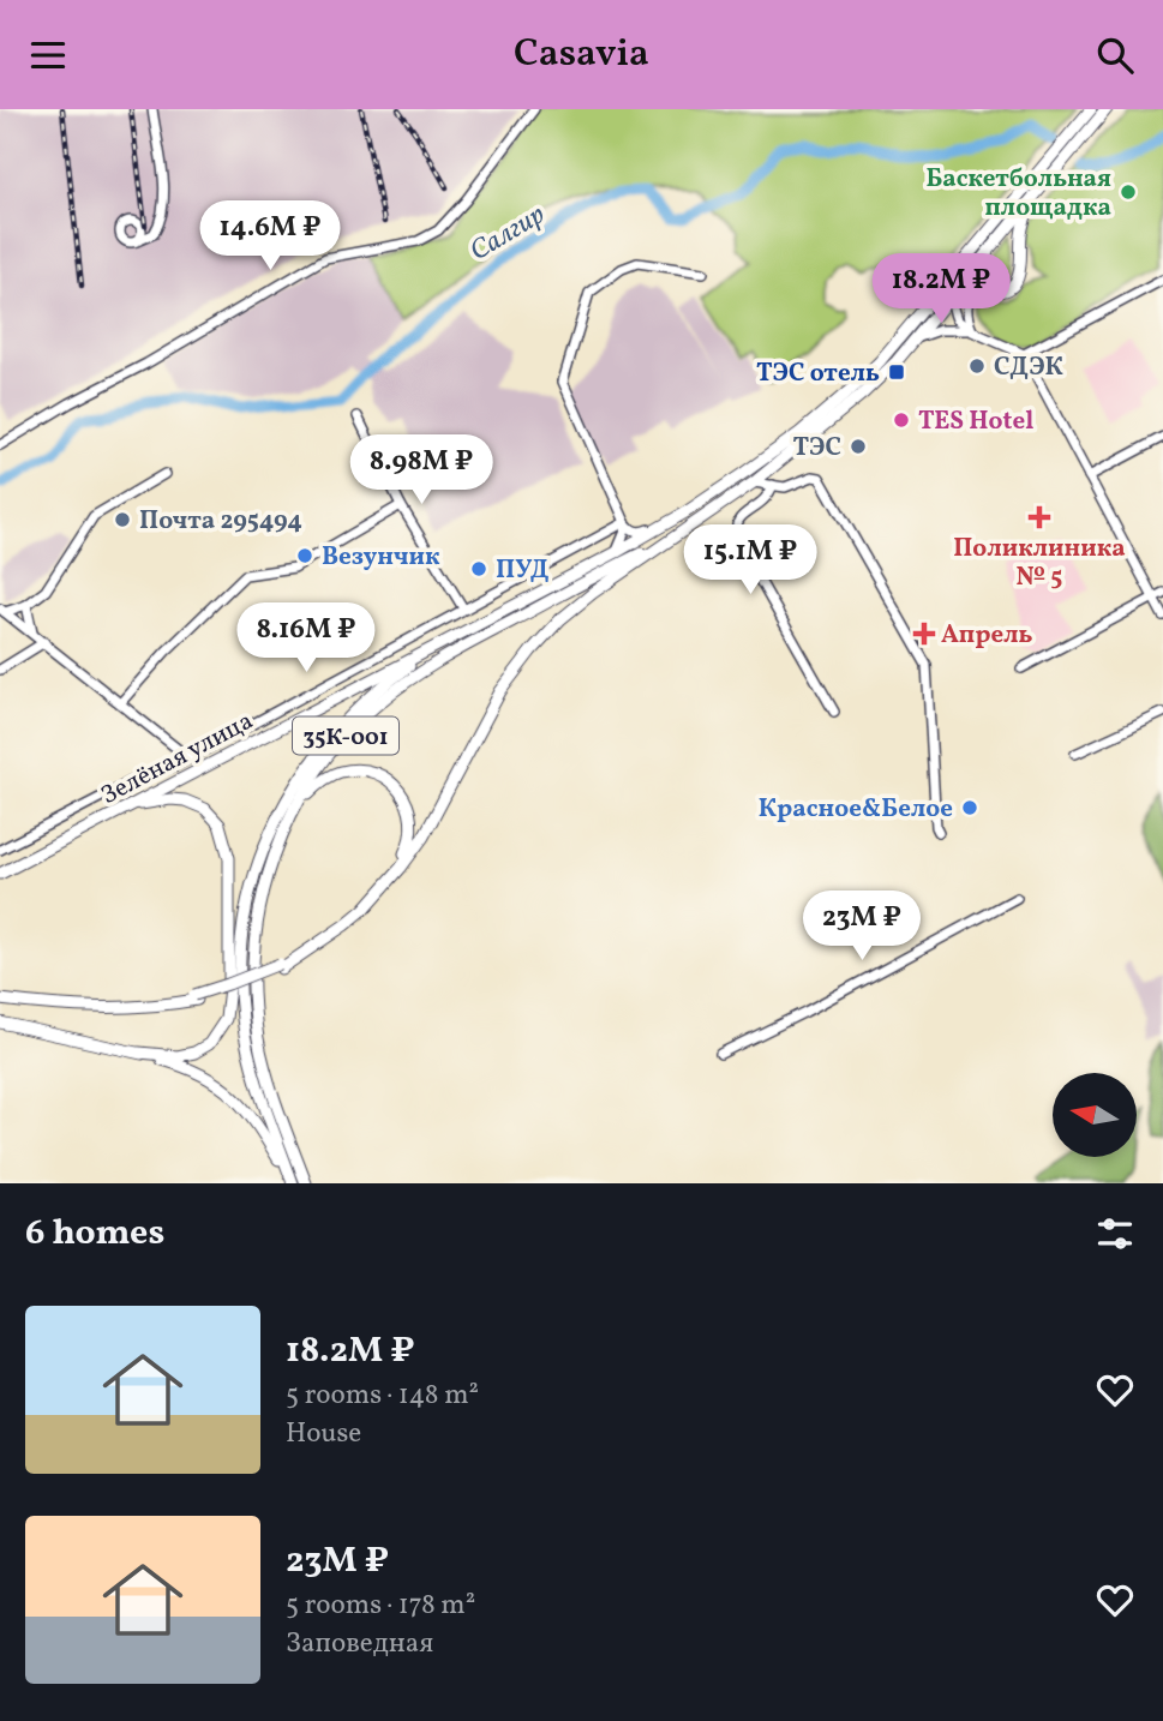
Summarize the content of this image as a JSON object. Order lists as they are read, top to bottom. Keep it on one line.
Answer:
{"streets":{"main road":["35К-001","Зелёная улица"]},"crossings":[["35К-001","Зелёная улица"]],"water":["Салгир"],"places":{"other":["Баскетбольная площадка","СДЭК","TES Hotel","ТЭС","Почта 295494","Везунчик","ПУД","Красное&Белое"],"transit":["ТЭС отель"],"health":["Поликлиника № 5","Апрель"]},"north":"left","page":{"header":"Casavia","price":["14.6M ₽","18.2M ₽","8.98M ₽","15.1M ₽","8.16M ₽","23M ₽"],"heading":"6 homes","list":[{"name":"18.2M ₽","note":"5 rooms · 148 m² · House"},{"name":"23M ₽","note":"5 rooms · 178 m² · Заповедная"}]}}
